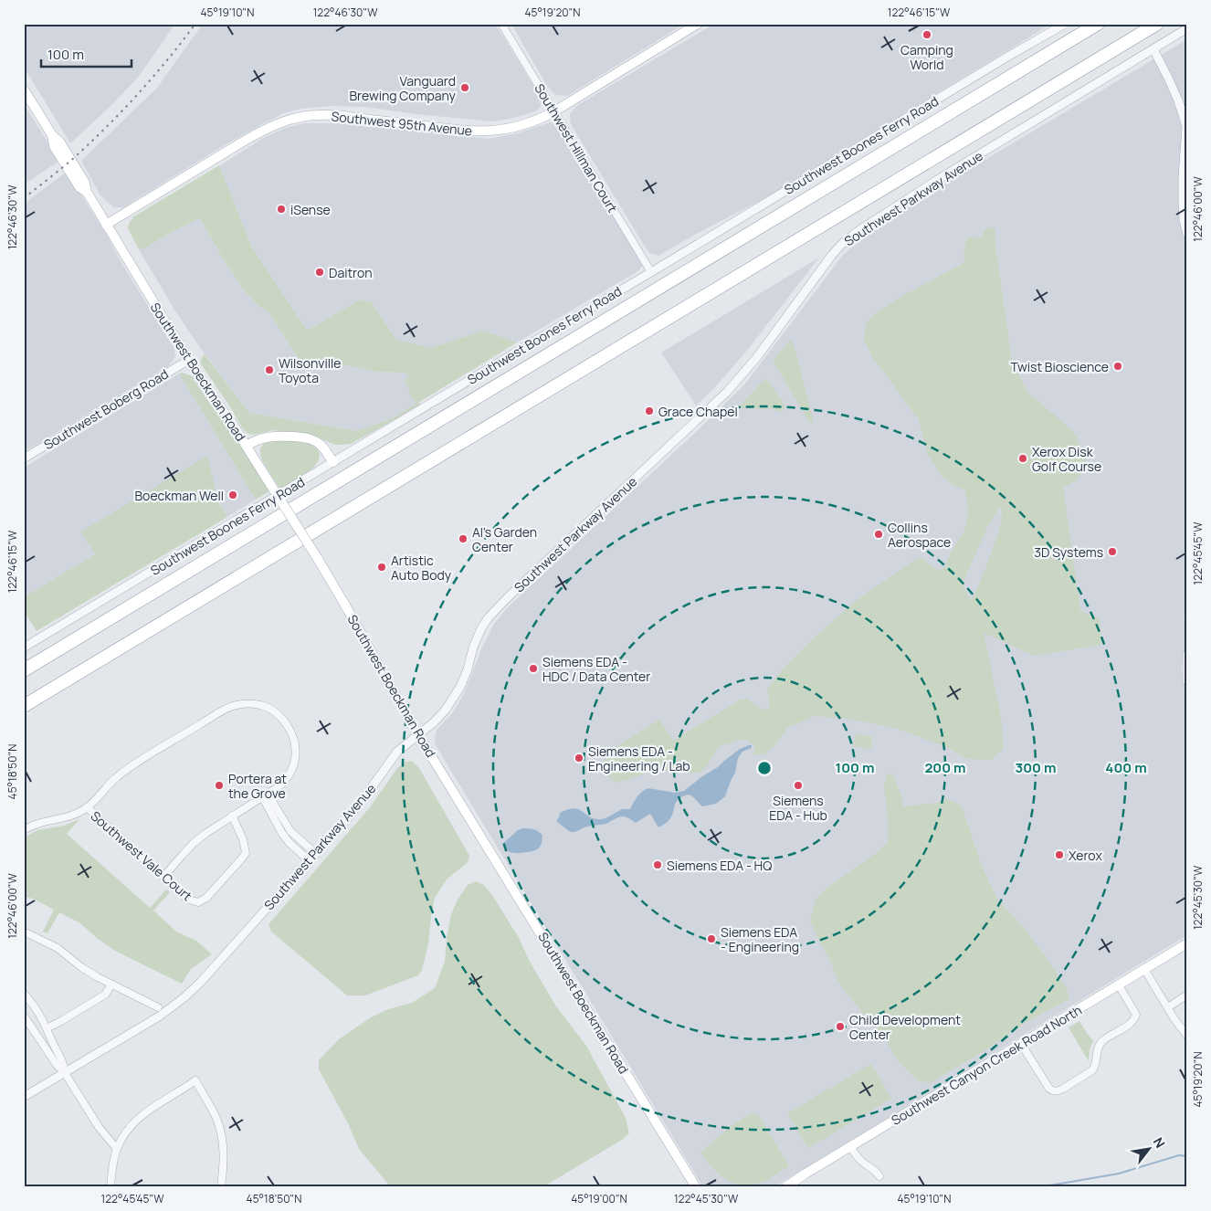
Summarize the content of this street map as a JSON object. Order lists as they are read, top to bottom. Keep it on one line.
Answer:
{"streets":{"main road":["Southwest 95th Avenue","Southwest Boeckman Road","Southwest Canyon Creek Road North"],"street":["Southwest Boones Ferry Road","Southwest Hillman Court","Southwest Parkway Avenue","Southwest Boberg Road","Southwest Vale Court"]},"crossings":[["Southwest 95th Avenue","Southwest Hillman Court"],["Southwest 95th Avenue","Southwest Boeckman Road"],["Southwest Boones Ferry Road","Southwest Hillman Court"],["Southwest Parkway Avenue","Southwest Boeckman Road"],["Southwest Boeckman Road","Southwest Boberg Road"]],"places":["Camping World","Vanguard Brewing Company","iSense","Daitron","Twist Bioscience","Wilsonville Toyota","Grace Chapel","Xerox Disk Golf Course","Boeckman Well","Collins Aerospace","Al's Garden Center","3D Systems","Artistic Auto Body","Siemens EDA - HDC / Data Center","Siemens EDA - Engineering / Lab","Portera at the Grove","Siemens EDA - Hub","Xerox","Siemens EDA - HQ","Siemens EDA - Engineering","Child Development Center"],"scale_bar":"100 m","north":"top right","coordinates":["45°19'10\"N","122°46'30\"W","45°19'20\"N","122°46'15\"W","122°46'00\"W","122°45'45\"W","45°18'50\"N","122°45'30\"W","45°19'00\"N"],"rings":["100 m","200 m","300 m","400 m"]}
